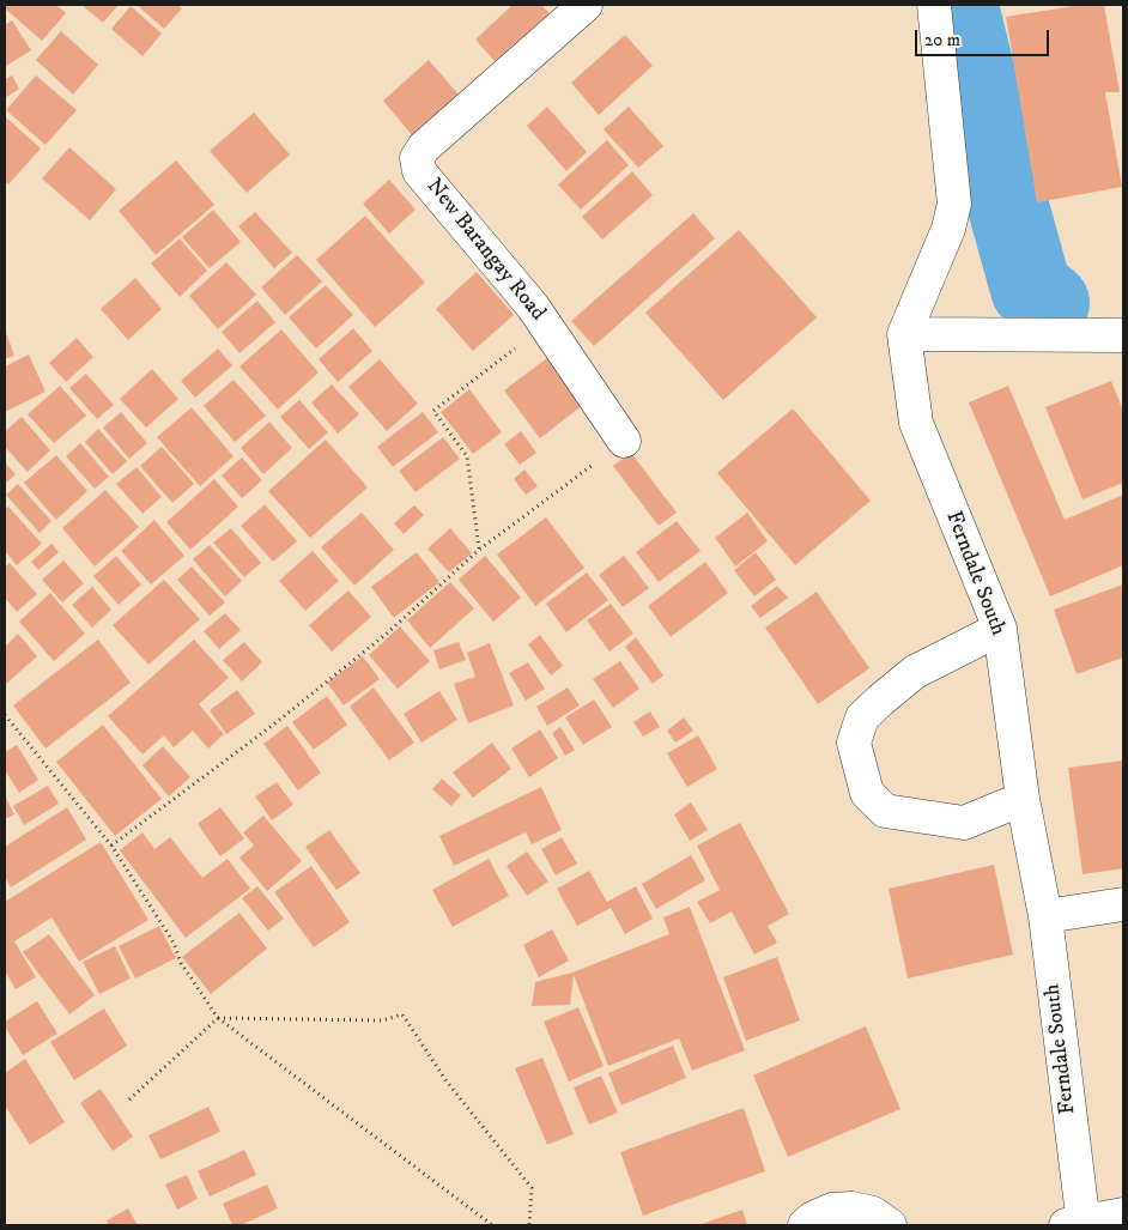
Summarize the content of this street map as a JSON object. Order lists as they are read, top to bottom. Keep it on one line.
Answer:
{"streets":{"street":["New Barangay Road","Ferndale South"]},"scale_bar":"20 m"}
